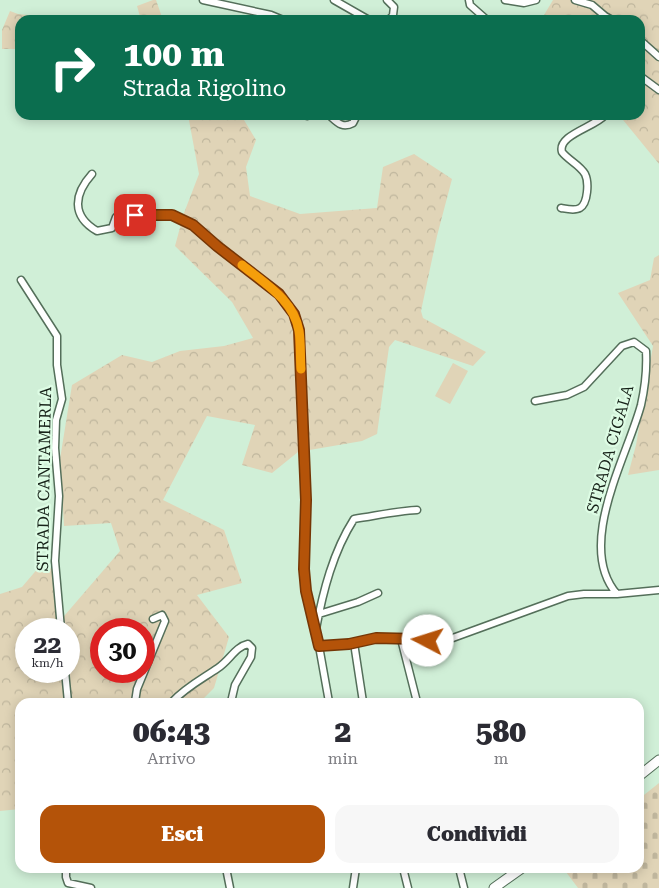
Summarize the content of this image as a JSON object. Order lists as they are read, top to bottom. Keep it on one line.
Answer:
{"streets":{"street":["STRADA CIGALA","STRADA CANTAMERLA"]},"page":{"turn":["100 m","Strada Rigolino"],"speed":"22 km/h","limit":"30","eta":["06:43","Arrivo","2","min","580","m"],"buttons":["Esci","Condividi"]}}
